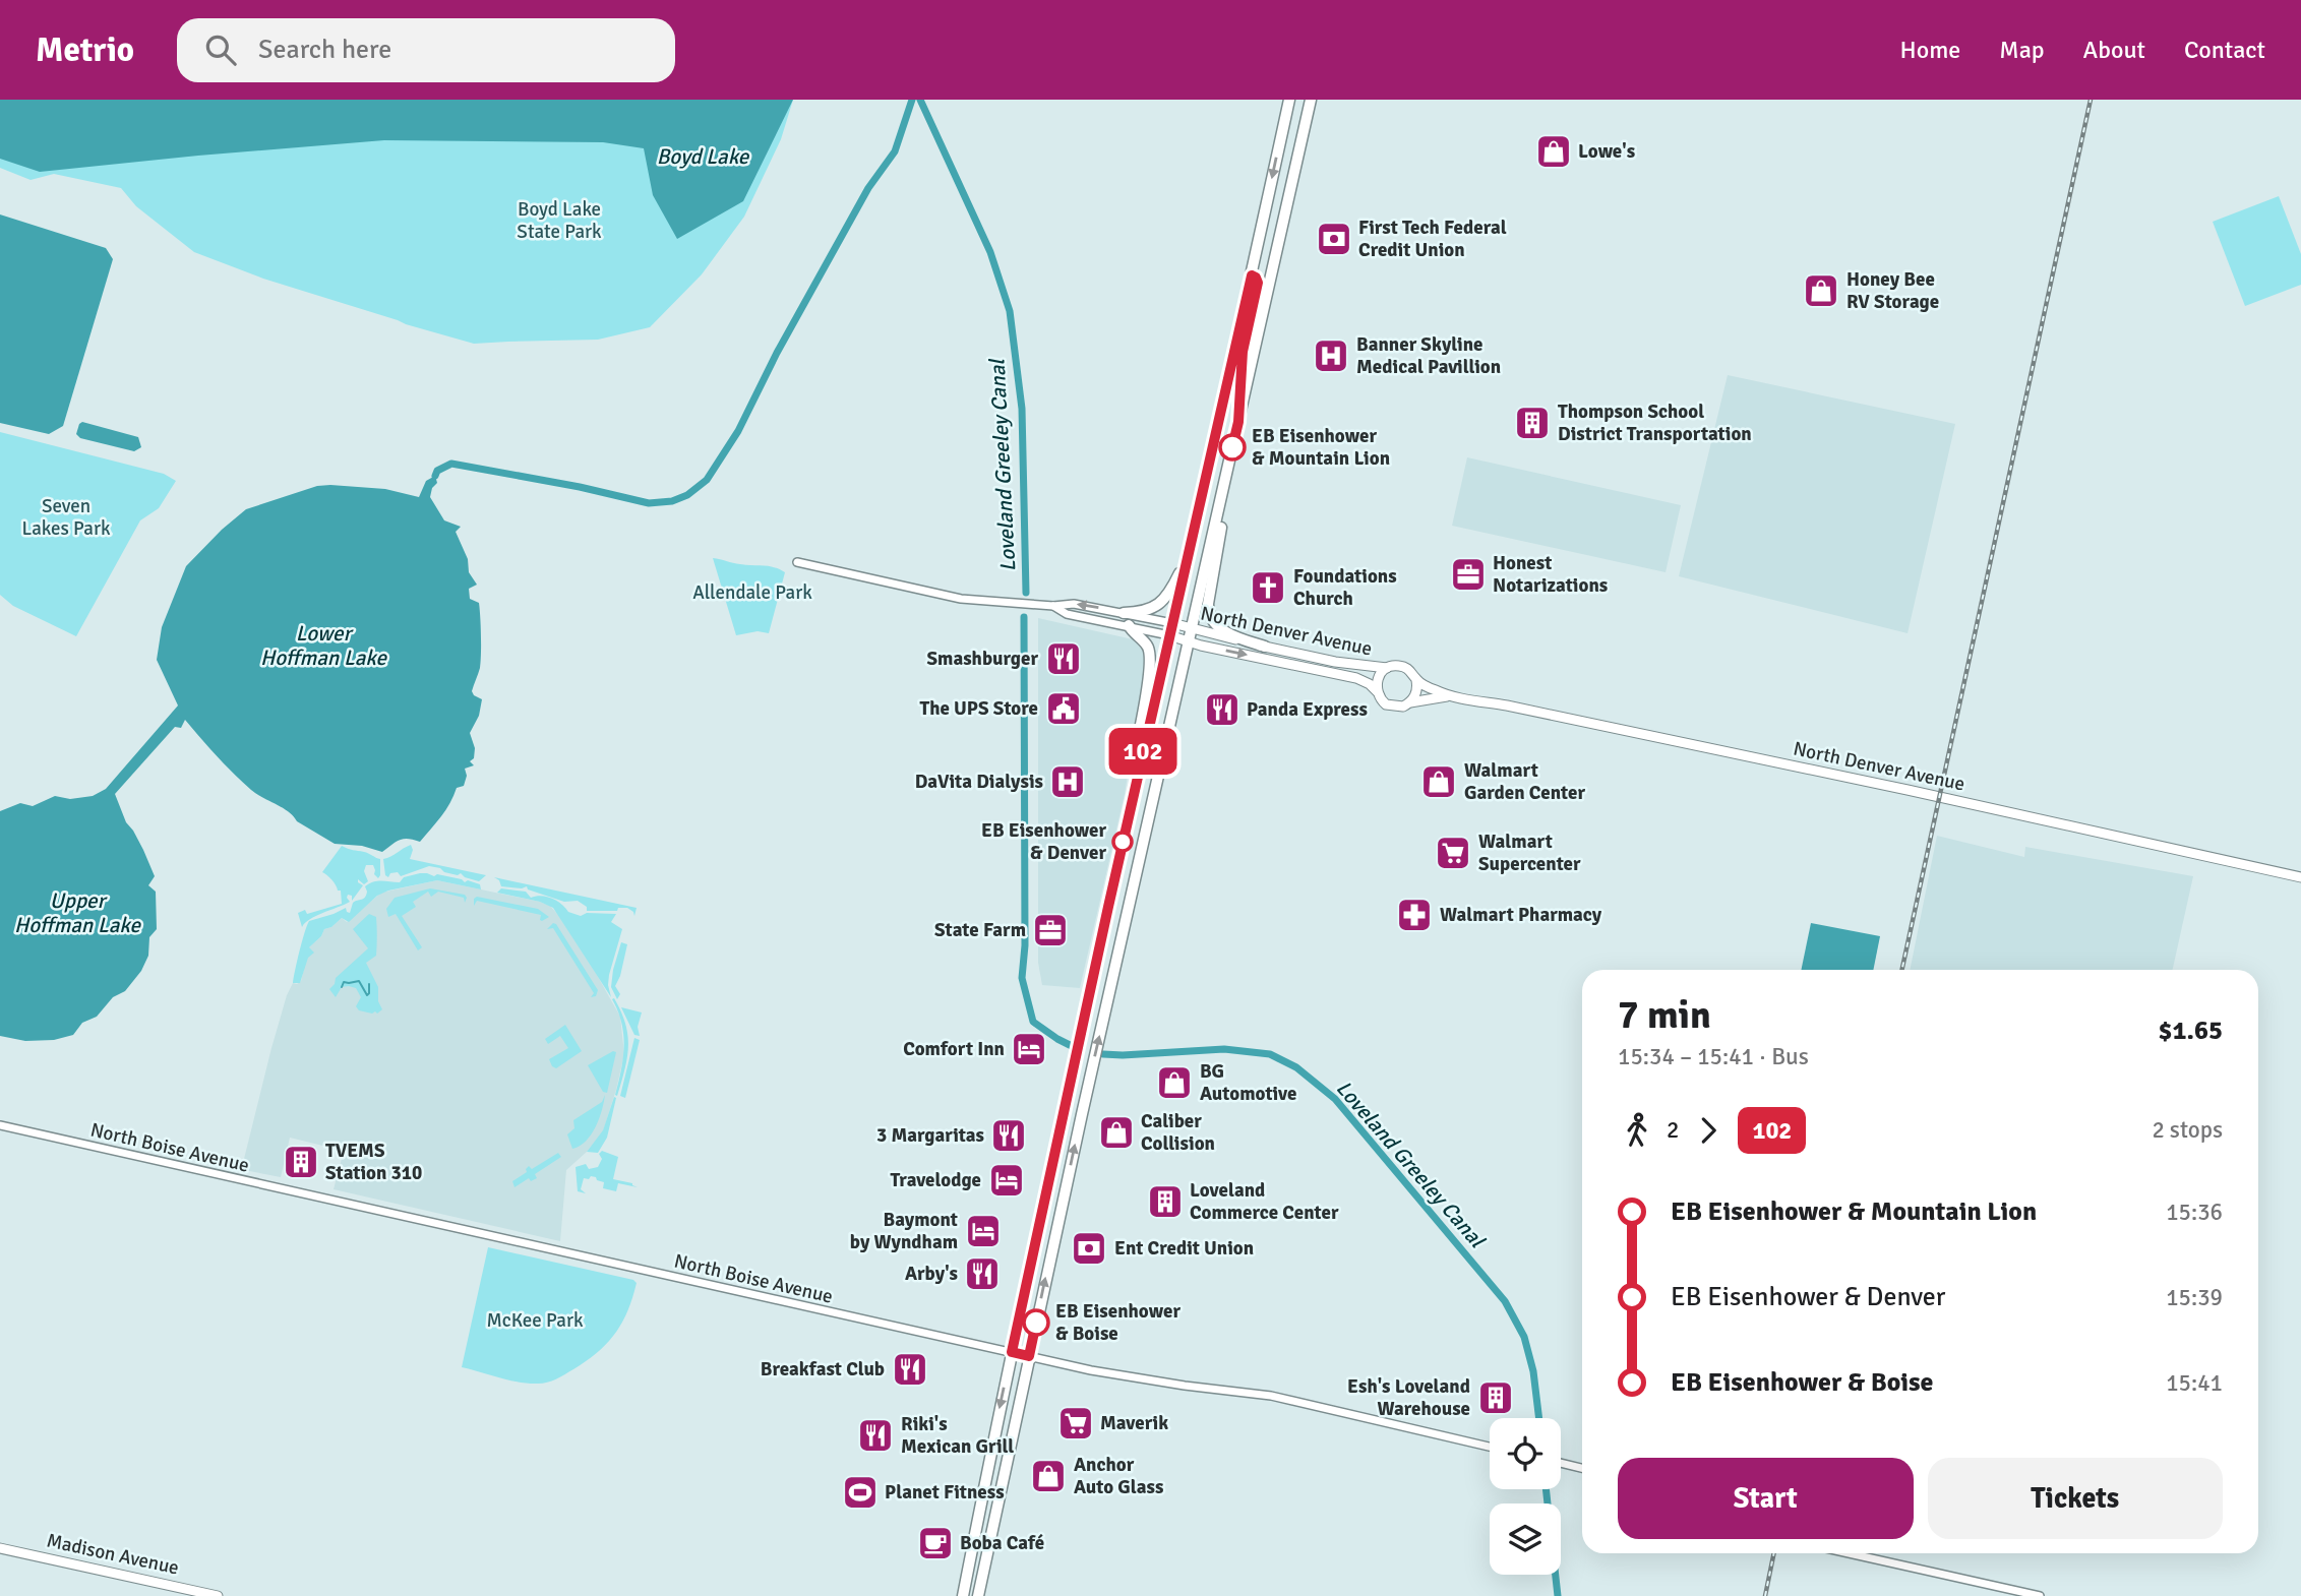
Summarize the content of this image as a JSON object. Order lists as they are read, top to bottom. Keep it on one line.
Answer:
{"streets":{"main road":["North Denver Avenue","Madison Avenue"],"street":["North Boise Avenue"]},"water":["Boyd Lake","Loveland Greeley Canal","Lower Hoffman Lake","Upper Hoffman Lake"],"parks":["Boyd Lake State Park","Seven Lakes Park","Allendale Park","McKee Park"],"places":{"shop":["Lowe's","Honey Bee RV Storage","Walmart Garden Center","BG Automotive","Caliber Collision","Anchor Auto Glass"],"bank":["First Tech Federal Credit Union","Ent Credit Union"],"hospital":["Banner Skyline Medical Pavillion","DaVita Dialysis"],"building":["Thompson School District Transportation","TVEMS Station 310","Loveland Commerce Center","Esh's Loveland Warehouse"],"other":["EB Eisenhower & Mountain Lion","EB Eisenhower & Denver","EB Eisenhower & Boise"],"office":["Honest Notarizations","State Farm"],"church":["Foundations Church"],"restaurant":["Smashburger","Panda Express","3 Margaritas","Arby's","Breakfast Club","Riki's Mexican Grill"],"public building":["The UPS Store"],"supermarket":["Walmart Supercenter","Maverik"],"pharmacy":["Walmart Pharmacy"],"hotel":["Comfort Inn","Travelodge","Baymont by Wyndham"],"sports":["Planet Fitness"],"cafe":["Boba Café"]},"lines":["bus line 102"],"page":{"header":"Metrio","search":"Search here","nav":["Home","Map","About","Contact"],"on_map":"102","heading":["7 min","15:34 – 15:41 · Bus","$1.65"],"legs":["2","102","2 stops"],"list":[{"name":"EB Eisenhower & Mountain Lion","value":"15:36"},{"name":"EB Eisenhower & Denver","value":"15:39"},{"name":"EB Eisenhower & Boise","value":"15:41"}],"buttons":["Start","Tickets"]}}
